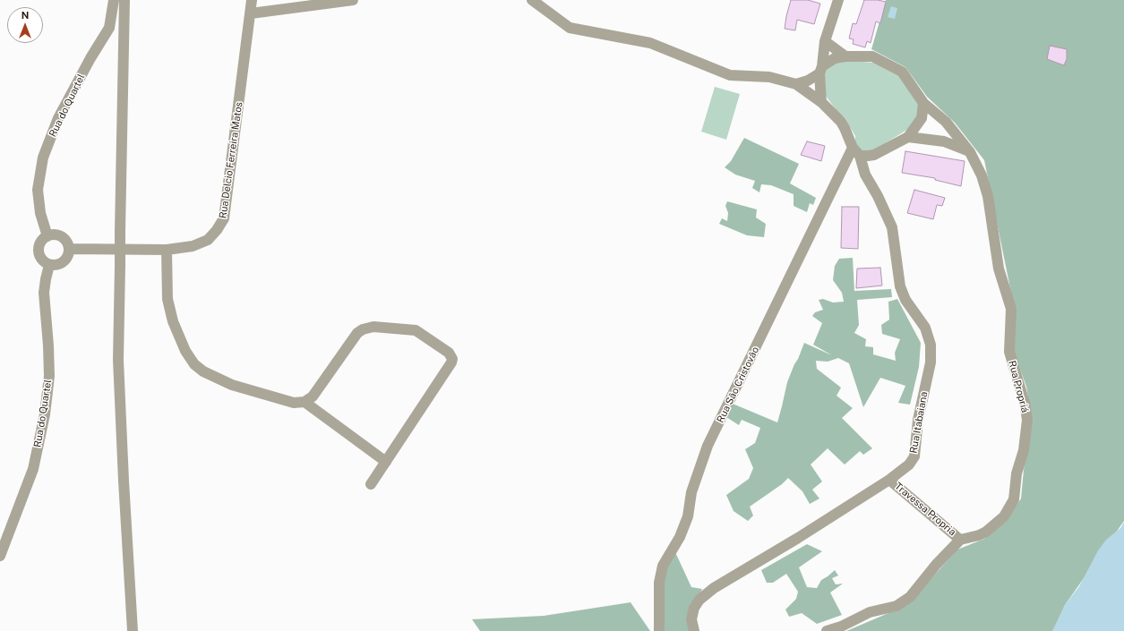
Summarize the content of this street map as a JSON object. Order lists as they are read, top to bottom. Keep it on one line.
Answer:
{"streets":{"street":["Rua do Quartel","Rua Delcio Ferreira Matos","Rua São Cristovão","Rua Propriá","Rua Itabaiana","Travessa Propria"]},"crossings":[["Rua do Quartel","Rua Delcio Ferreira Matos"],["Rua São Cristovão","Rua Propriá"],["Rua São Cristovão","Rua Itabaiana"],["Rua Propriá","Rua Itabaiana"],["Rua Propriá","Travessa Propria"],["Rua Itabaiana","Travessa Propria"]],"north":"top"}
